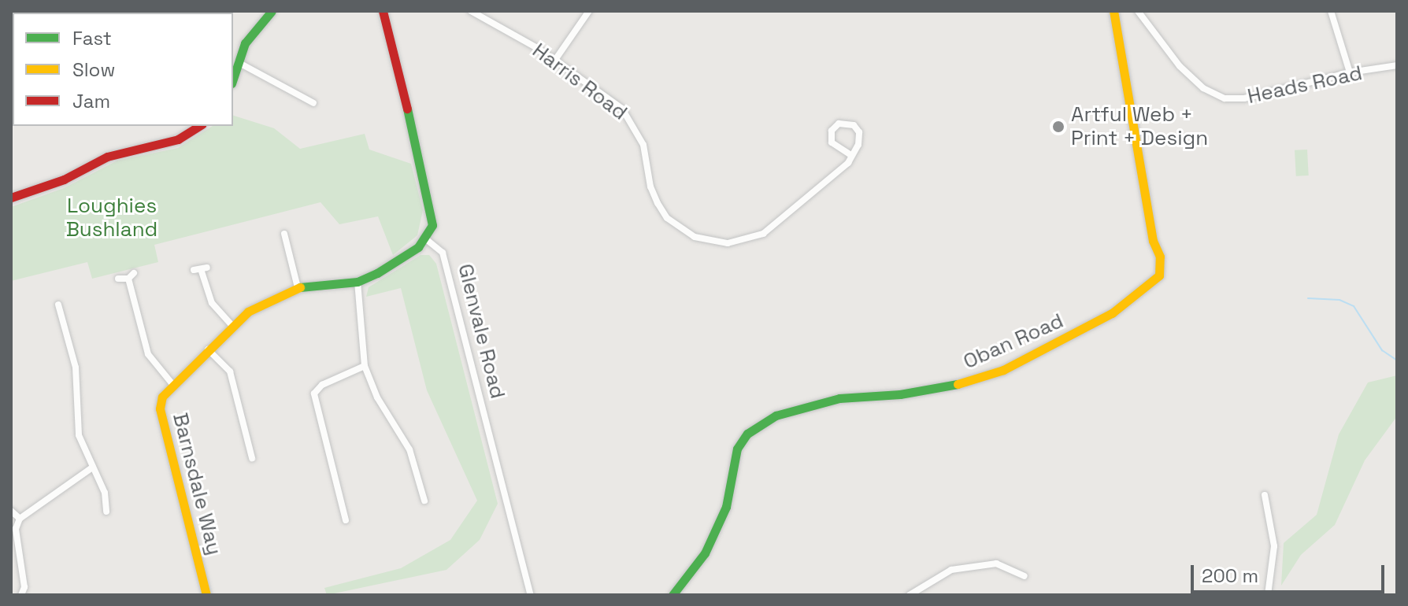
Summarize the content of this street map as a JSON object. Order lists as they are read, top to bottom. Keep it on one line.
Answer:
{"streets":{"street":["Harris Road","Heads Road","Glenvale Road","Oban Road","Barnsdale Way"]},"crossings":[["Glenvale Road","Barnsdale Way"]],"parks":["Loughies Bushland"],"places":["Artful Web + Print + Design"],"legend":["Fast","Slow","Jam"],"scale_bar":"200 m"}
